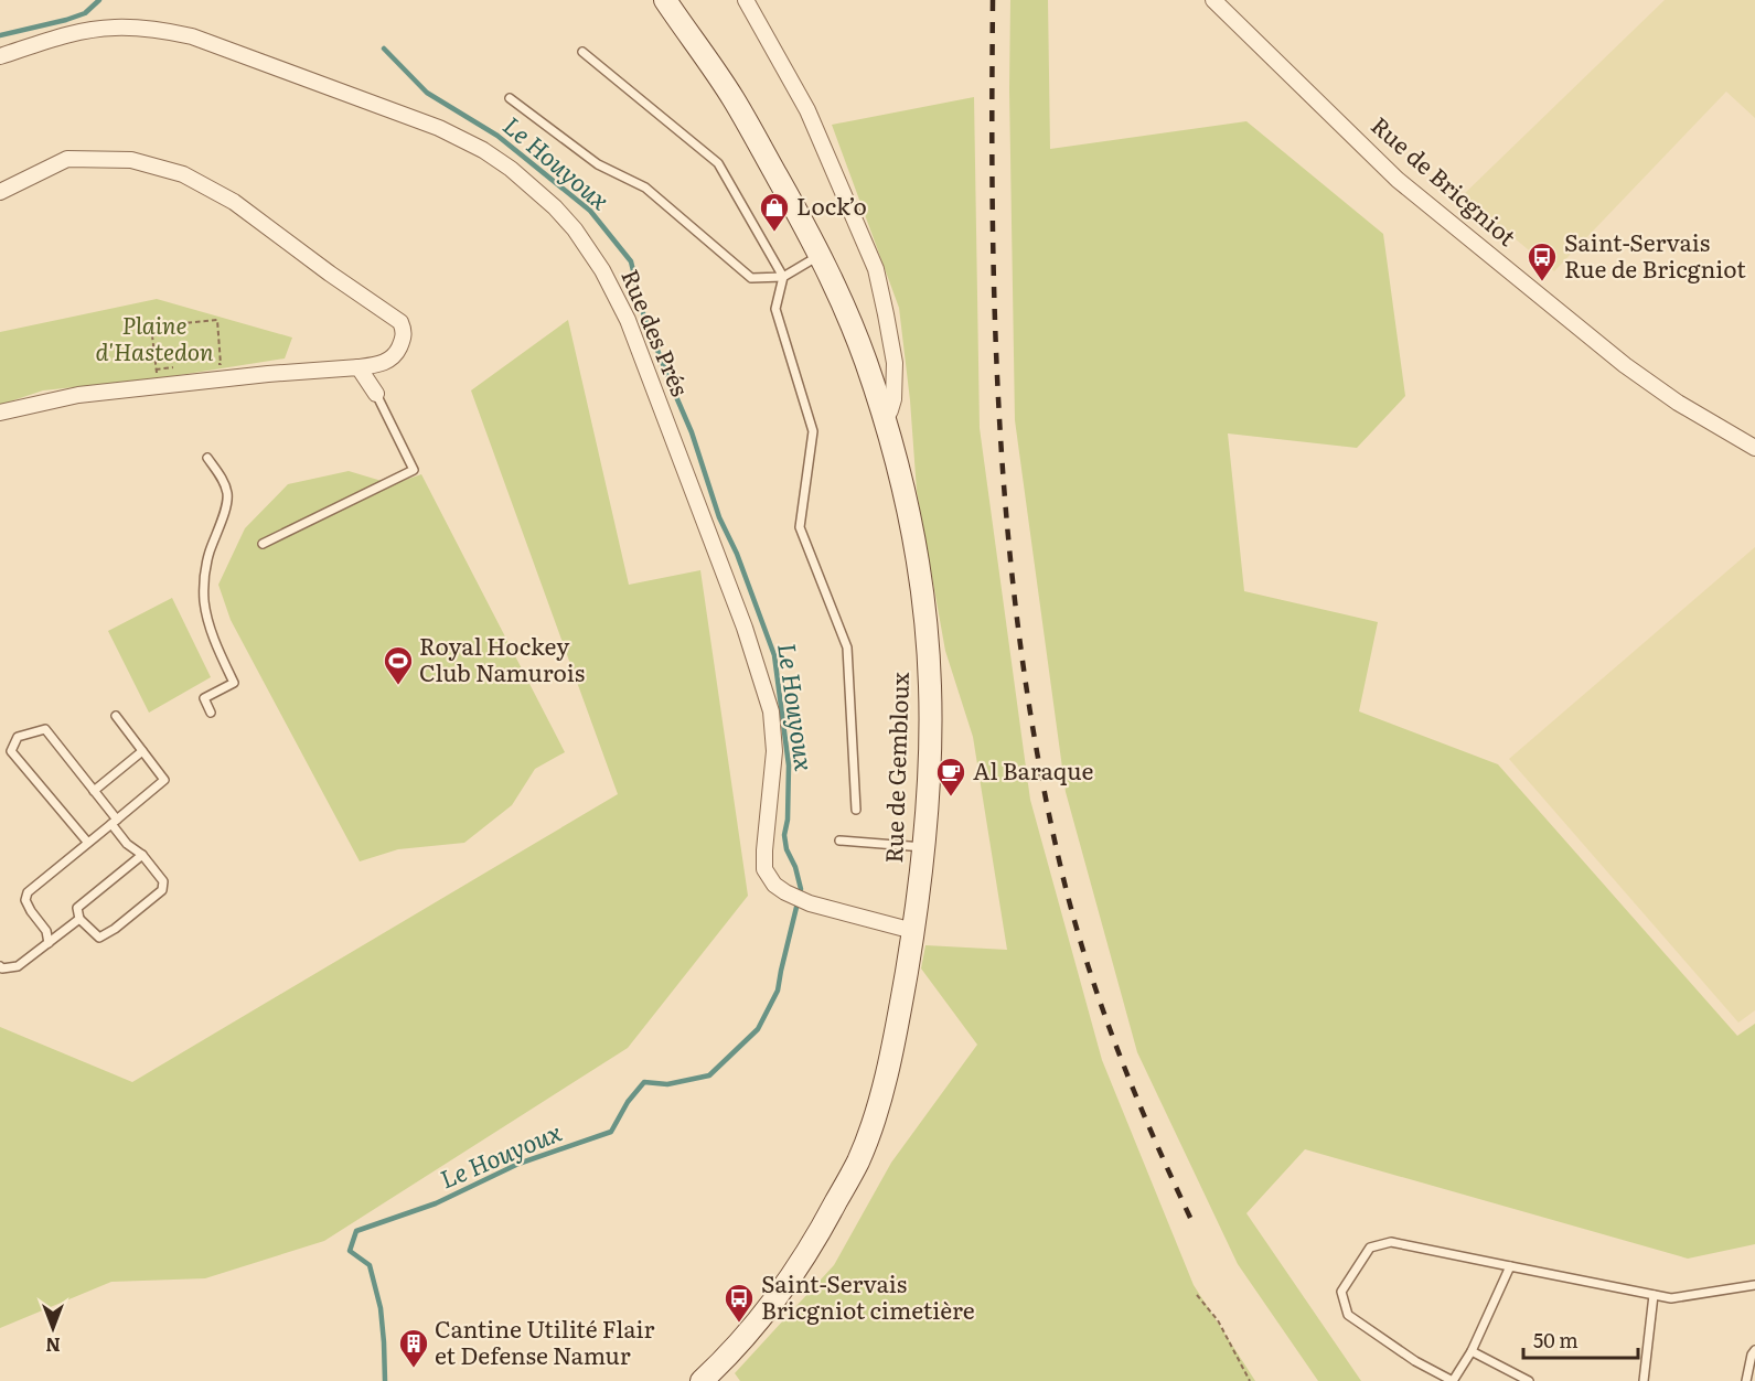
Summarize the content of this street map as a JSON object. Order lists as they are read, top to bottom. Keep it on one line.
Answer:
{"streets":{"main road":["Rue de Gembloux"],"street":["Rue de Bricgniot","Rue des Prés"]},"crossings":[["Rue des Prés","Rue de Gembloux"]],"water":["Le Houyoux"],"parks":["Plaine d'Hastedon"],"places":{"shop":["Lock’o"],"bus stop":["Saint-Servais Rue de Bricgniot","Saint-Servais Bricgniot cimetière"],"sports":["Royal Hockey Club Namurois"],"cafe":["Al Baraque"],"building":["Cantine Utilité Flair et Defense Namur"]},"scale_bar":"50 m","north":"bottom"}
